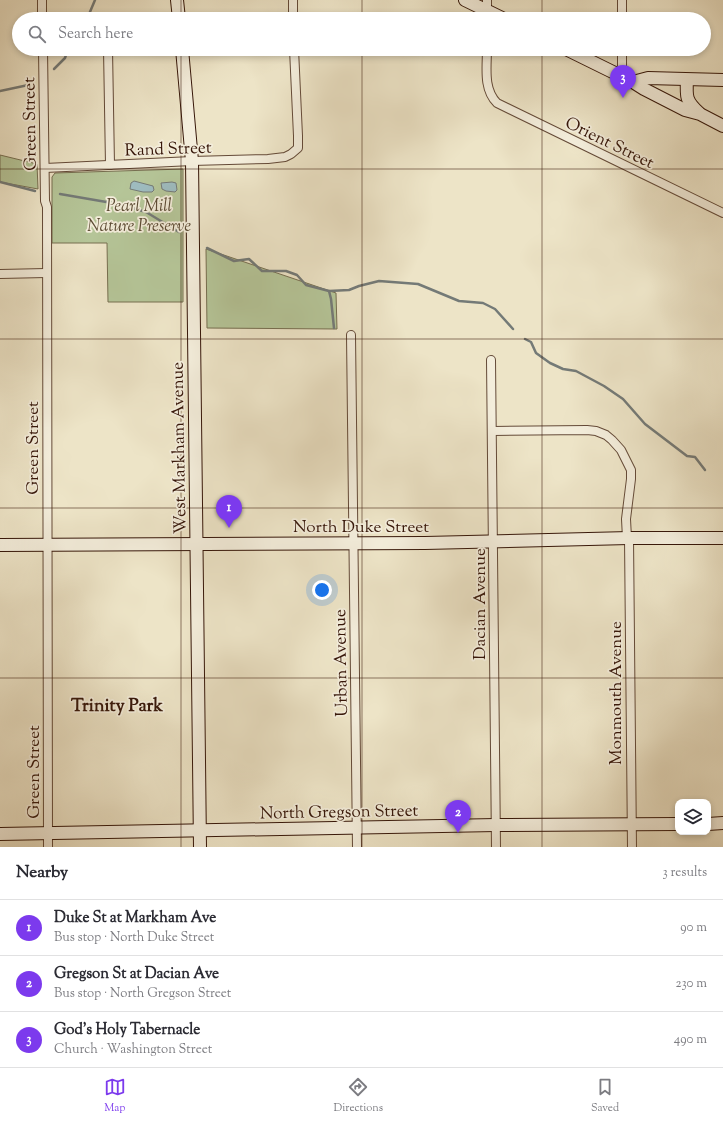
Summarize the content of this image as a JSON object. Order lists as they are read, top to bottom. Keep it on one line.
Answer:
{"streets":{"main road":["West Markham Avenue","North Duke Street","North Gregson Street"],"street":["Green Street","Orient Street","Rand Street","Dacian Avenue","Urban Avenue","Monmouth Avenue"]},"crossings":[["Green Street","Rand Street"],["Green Street","North Duke Street"],["Green Street","North Gregson Street"],["Rand Street","West Markham Avenue"],["West Markham Avenue","North Duke Street"],["West Markham Avenue","North Gregson Street"],["North Duke Street","Dacian Avenue"],["North Duke Street","Urban Avenue"],["North Duke Street","Monmouth Avenue"],["Dacian Avenue","Monmouth Avenue"],["Dacian Avenue","North Gregson Street"],["Urban Avenue","North Gregson Street"],["Monmouth Avenue","North Gregson Street"]],"districts":["Trinity Park"],"parks":["Pearl Mill Nature Preserve"],"page":{"search":"Search here","pins":["3","1","2"],"heading":["Nearby","3 results"],"list":[{"mark":"1","name":"Duke St at Markham Ave","note":"Bus stop · North Duke Street","value":"90 m"},{"mark":"2","name":"Gregson St at Dacian Ave","note":"Bus stop · North Gregson Street","value":"230 m"},{"mark":"3","name":"God's Holy Tabernacle","note":"Church · Washington Street","value":"490 m"}],"nav":["Map","Directions","Saved"]}}
